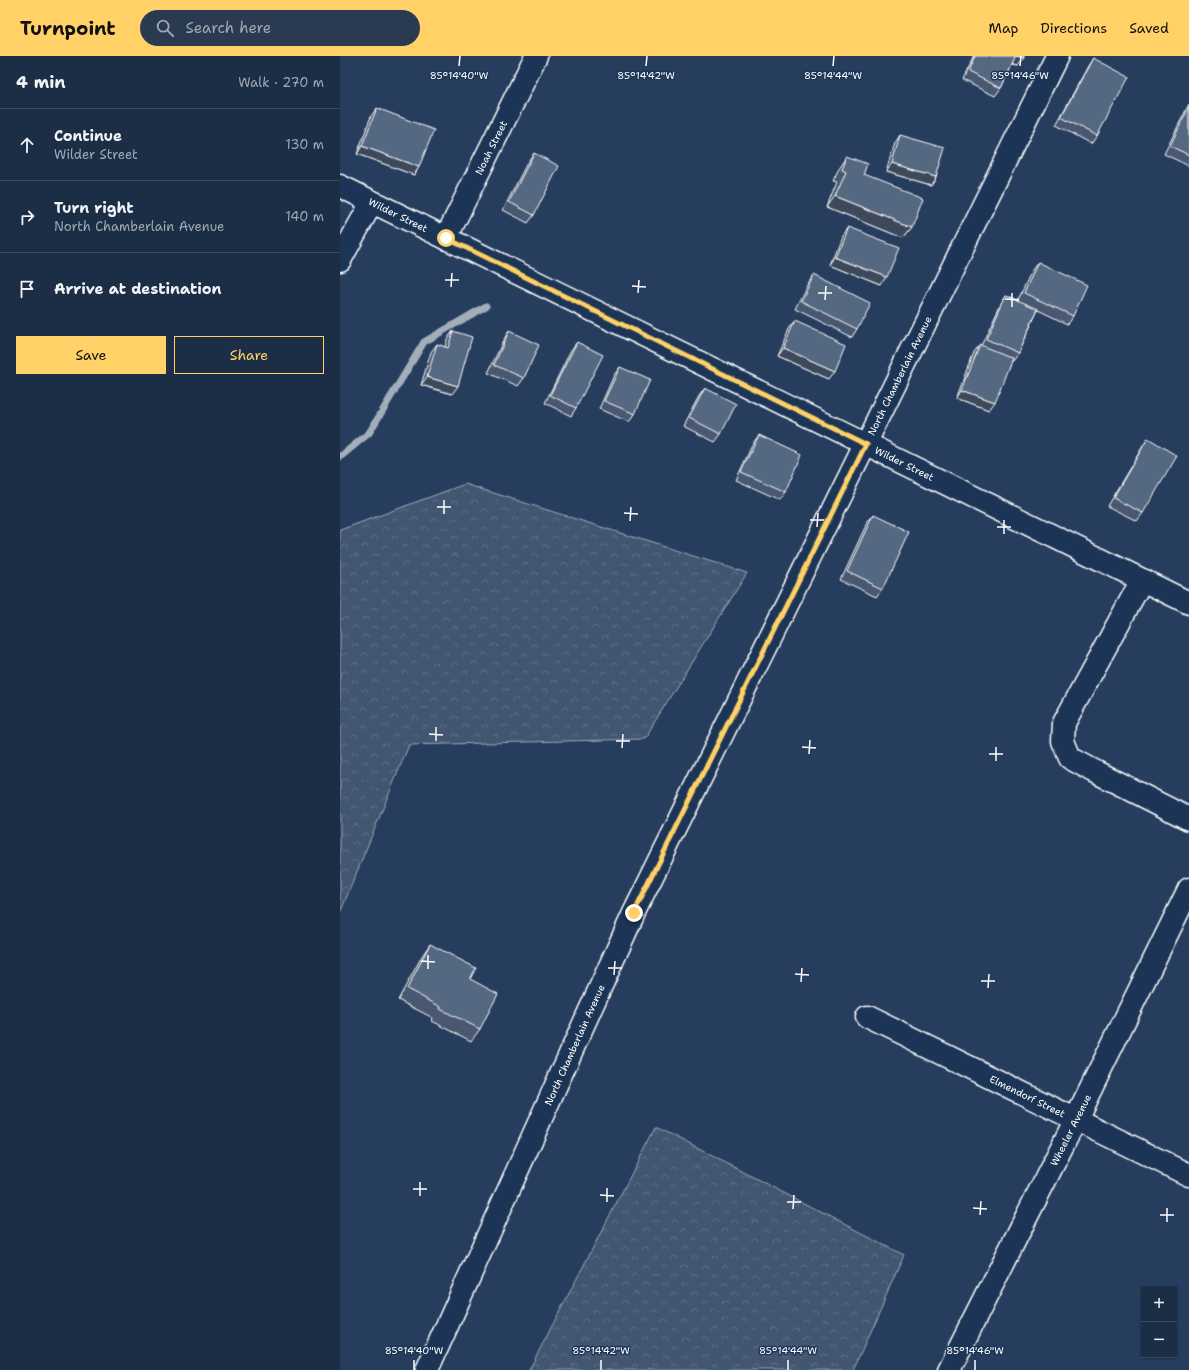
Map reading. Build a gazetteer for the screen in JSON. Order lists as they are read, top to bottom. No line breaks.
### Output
{"streets":{"street":["Noah Street","Wilder Street","North Chamberlain Avenue","Elmendorf Street","Wheeler Avenue"]},"crossings":[["Noah Street","Wilder Street"],["Wilder Street","North Chamberlain Avenue"],["Elmendorf Street","Wheeler Avenue"]],"page":{"header":"Turnpoint","search":"Search here","nav":["Map","Directions","Saved"],"heading":["4 min","Walk · 270 m"],"list":[["Continue","Wilder Street","130 m"],["Turn right","North Chamberlain Avenue","140 m"],"Arrive at destination"],"buttons":["Save","Share"],"map_buttons":["+","−"]},"coordinates":["85°14'40\"W","85°14'42\"W","85°14'44\"W","85°14'46\"W"]}
